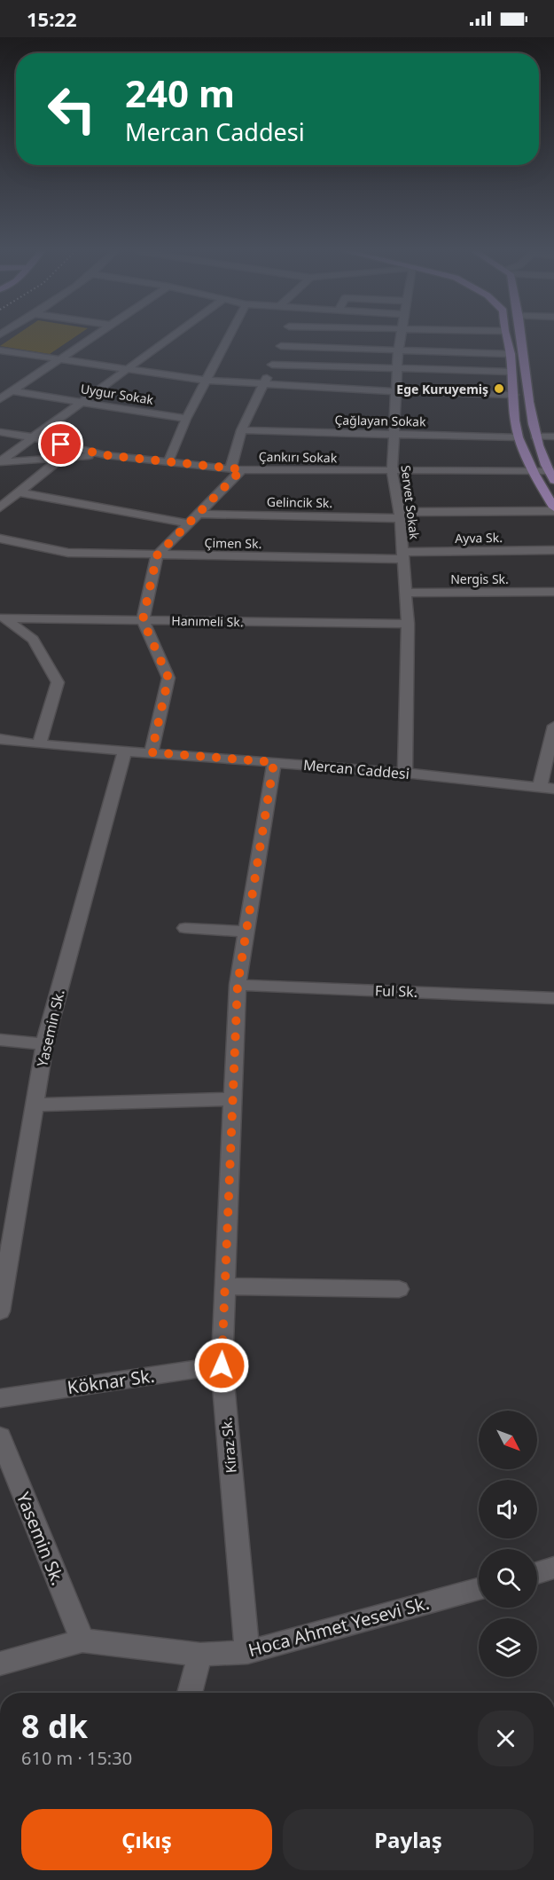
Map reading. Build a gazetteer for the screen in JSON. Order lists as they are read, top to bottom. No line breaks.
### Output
{"streets":{"street":["Uygur Sokak","Çağlayan Sokak","Çankırı Sokak","Gelincik Sk.","Servet Sokak","Ayva Sk.","Çimen Sk.","Nergis Sk.","Hanımeli Sk.","Mercan Caddesi","Ful Sk.","Yasemin Sk.","Köknar Sk.","Kiraz Sk.","Hoca Ahmet Yesevi Sk."]},"crossings":[["Çağlayan Sokak","Servet Sokak"],["Çankırı Sokak","Servet Sokak"],["Gelincik Sk.","Servet Sokak"],["Servet Sokak","Ayva Sk."],["Servet Sokak","Çimen Sk."],["Servet Sokak","Nergis Sk."],["Servet Sokak","Hanımeli Sk."],["Servet Sokak","Mercan Caddesi"],["Ayva Sk.","Çimen Sk."],["Mercan Caddesi","Yasemin Sk."],["Mercan Caddesi","Kiraz Sk."],["Ful Sk.","Kiraz Sk."],["Yasemin Sk.","Hoca Ahmet Yesevi Sk."],["Köknar Sk.","Kiraz Sk."],["Kiraz Sk.","Hoca Ahmet Yesevi Sk."]],"places":["Ege Kuruyemiş"],"north":"bottom right","page":{"status":"15:22","turn":["240 m","Mercan Caddesi"],"heading":["8 dk","610 m · 15:30"],"buttons":["Çıkış","Paylaş"]}}
